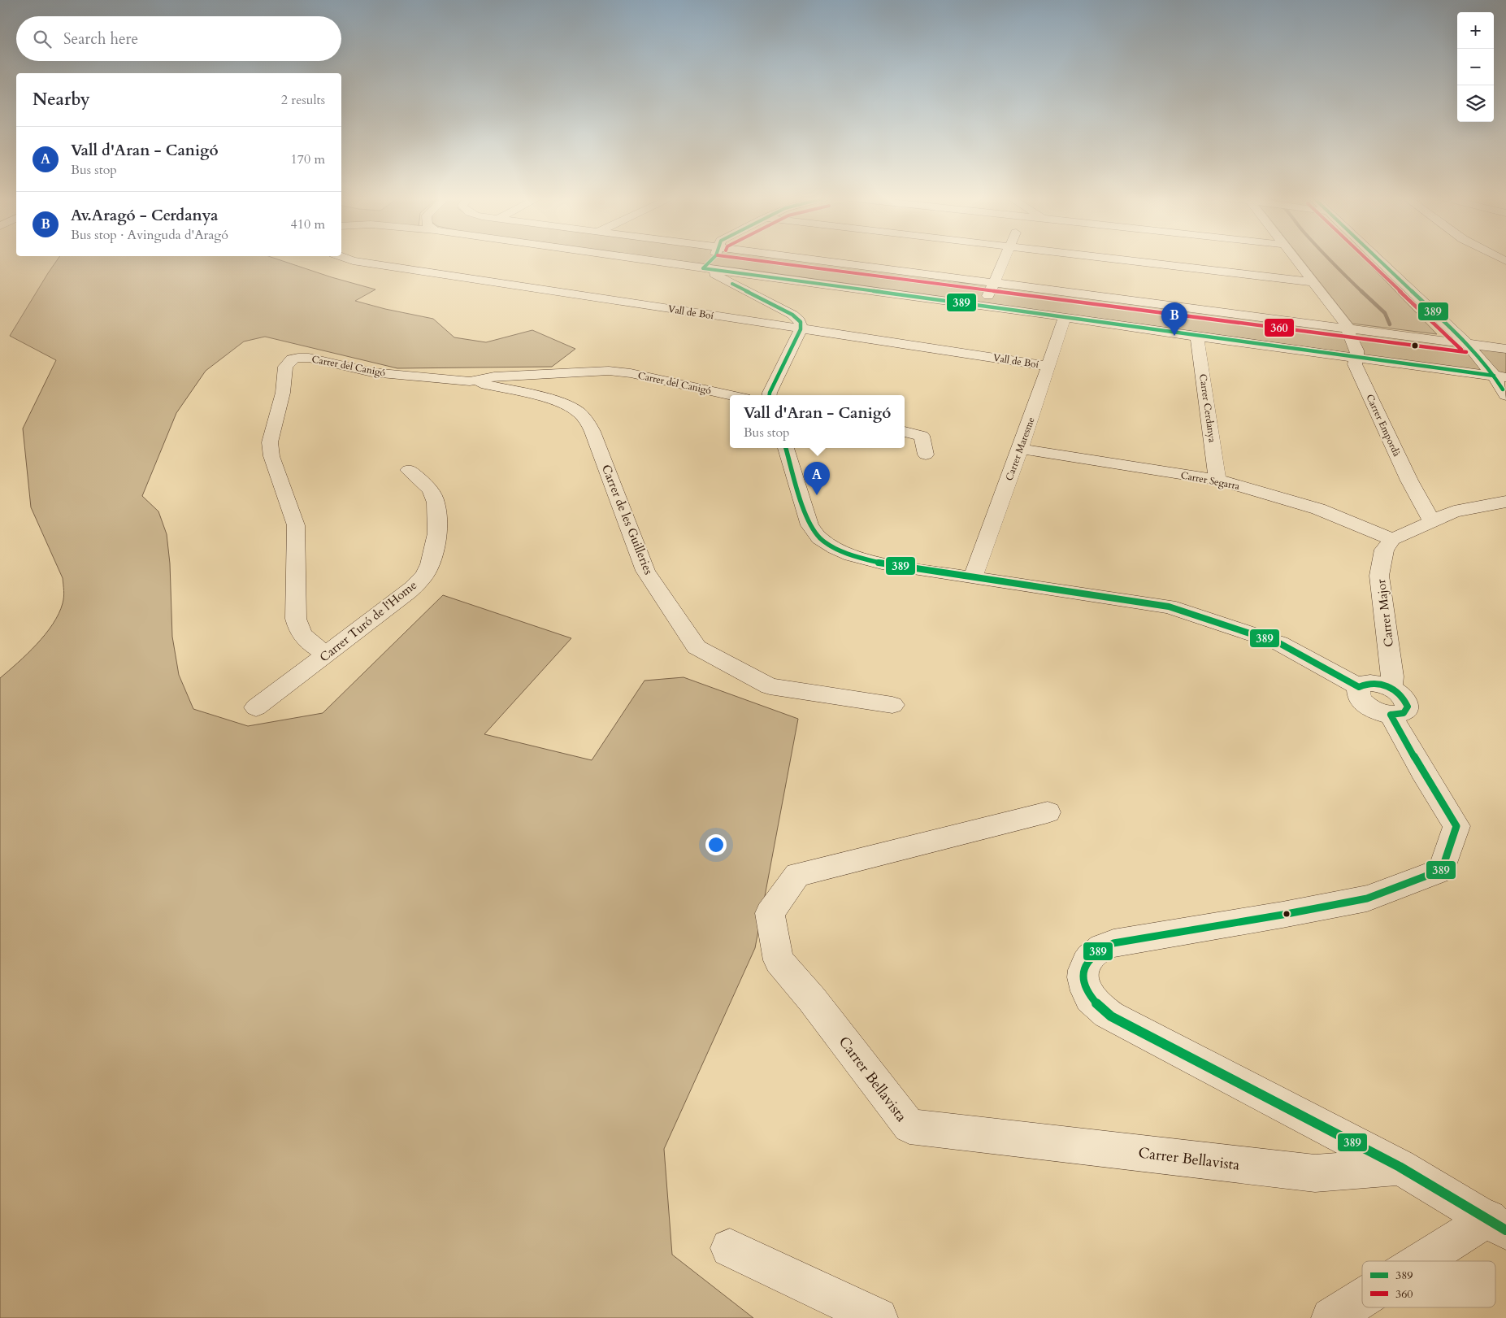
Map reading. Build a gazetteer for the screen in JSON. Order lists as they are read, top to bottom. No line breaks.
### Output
{"streets":{"street":["Vall de Boí","Carrer del Canigó","Carrer Cerdanya","Carrer Empordà","Carrer Maresme","Carrer Segarra","Carrer de les Guilleries","Carrer Major","Carrer Turó de l'Home","Carrer Bellavista"]},"crossings":[["Vall de Boí","Carrer Maresme"],["Carrer del Canigó","Carrer de les Guilleries"],["Carrer del Canigó","Carrer Turó de l'Home"],["Carrer Cerdanya","Carrer Segarra"],["Carrer Maresme","Carrer Segarra"],["Carrer Segarra","Carrer Major"]],"lines":["transit line 389","transit line 360"],"legend":["389","360"],"page":{"map_buttons":["+","−"],"search":"Search here","heading":["Nearby","2 results"],"list":[{"mark":"A","name":"Vall d'Aran - Canigó","note":"Bus stop","value":"170 m"},{"mark":"B","name":"Av.Aragó - Cerdanya","note":"Bus stop · Avinguda d'Aragó","value":"410 m"}],"pins":["B","A"],"popup":["Vall d'Aran - Canigó","Bus stop"]}}
